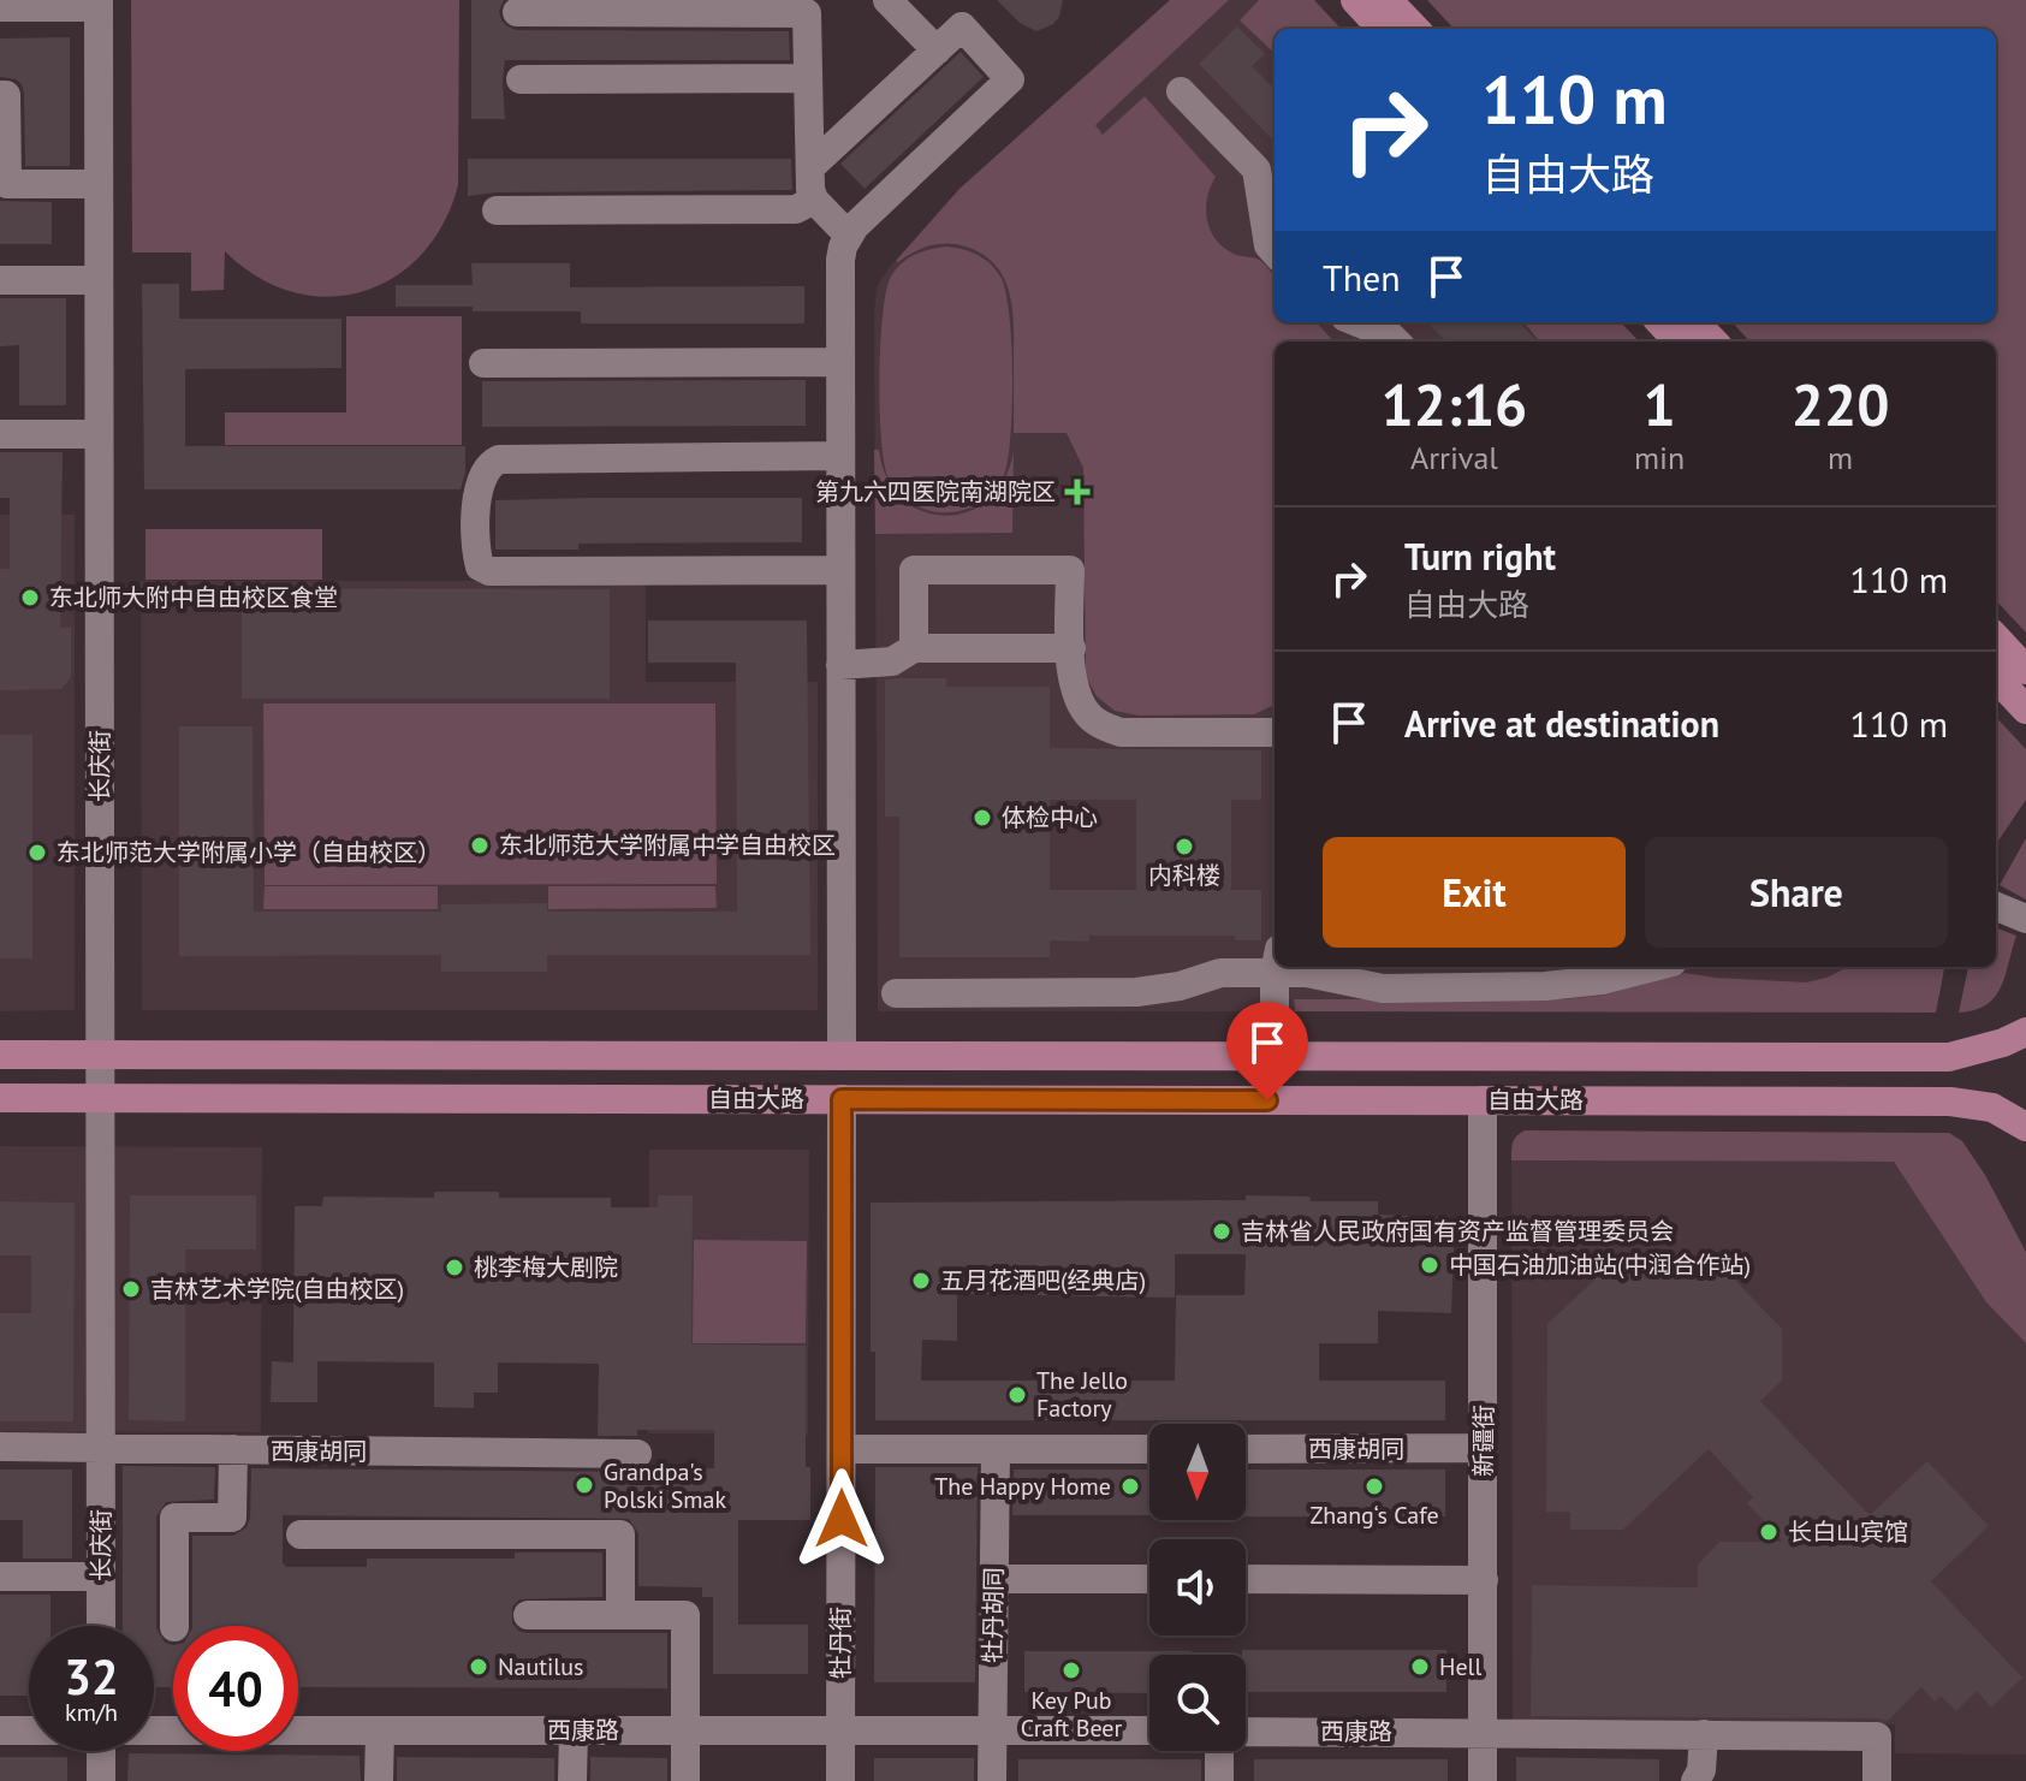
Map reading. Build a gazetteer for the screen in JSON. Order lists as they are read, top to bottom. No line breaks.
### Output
{"streets":{"main road":["自由大路"],"street":["长庆街","新疆街","西康胡同","牡丹胡同","牡丹街","西康路"]},"crossings":[["长庆街","自由大路"],["长庆街","西康胡同"],["自由大路","新疆街"],["自由大路","牡丹街"],["新疆街","西康胡同"],["新疆街","西康路"],["牡丹胡同","西康路"],["牡丹街","西康路"]],"places":{"health":["第九六四医院南湖院区"],"other":["东北师大附中自由校区食堂","体检中心","东北师范大学附属中学自由校区","内科楼","东北师范大学附属小学（自由校区）","吉林省人民政府国有资产监督管理委员会","中国石油加油站(中润合作站)","桃李梅大剧院","五月花酒吧(经典店)","吉林艺术学院(自由校区)","The Jello Factory","Grandpa's Polski Smak","The Happy Home","Zhang‘s Cafe","长白山宾馆","Nautilus","Hell","Key Pub Craft Beer"]},"north":"bottom","page":{"turn":["110 m","自由大路"],"then":"Then","eta":["12:16","Arrival","1","min","220","m"],"list":[{"name":"Turn right","note":"自由大路","value":"110 m"},{"name":"Arrive at destination","value":"110 m"}],"buttons":["Exit","Share"],"speed":"32 km/h","limit":"40"}}
